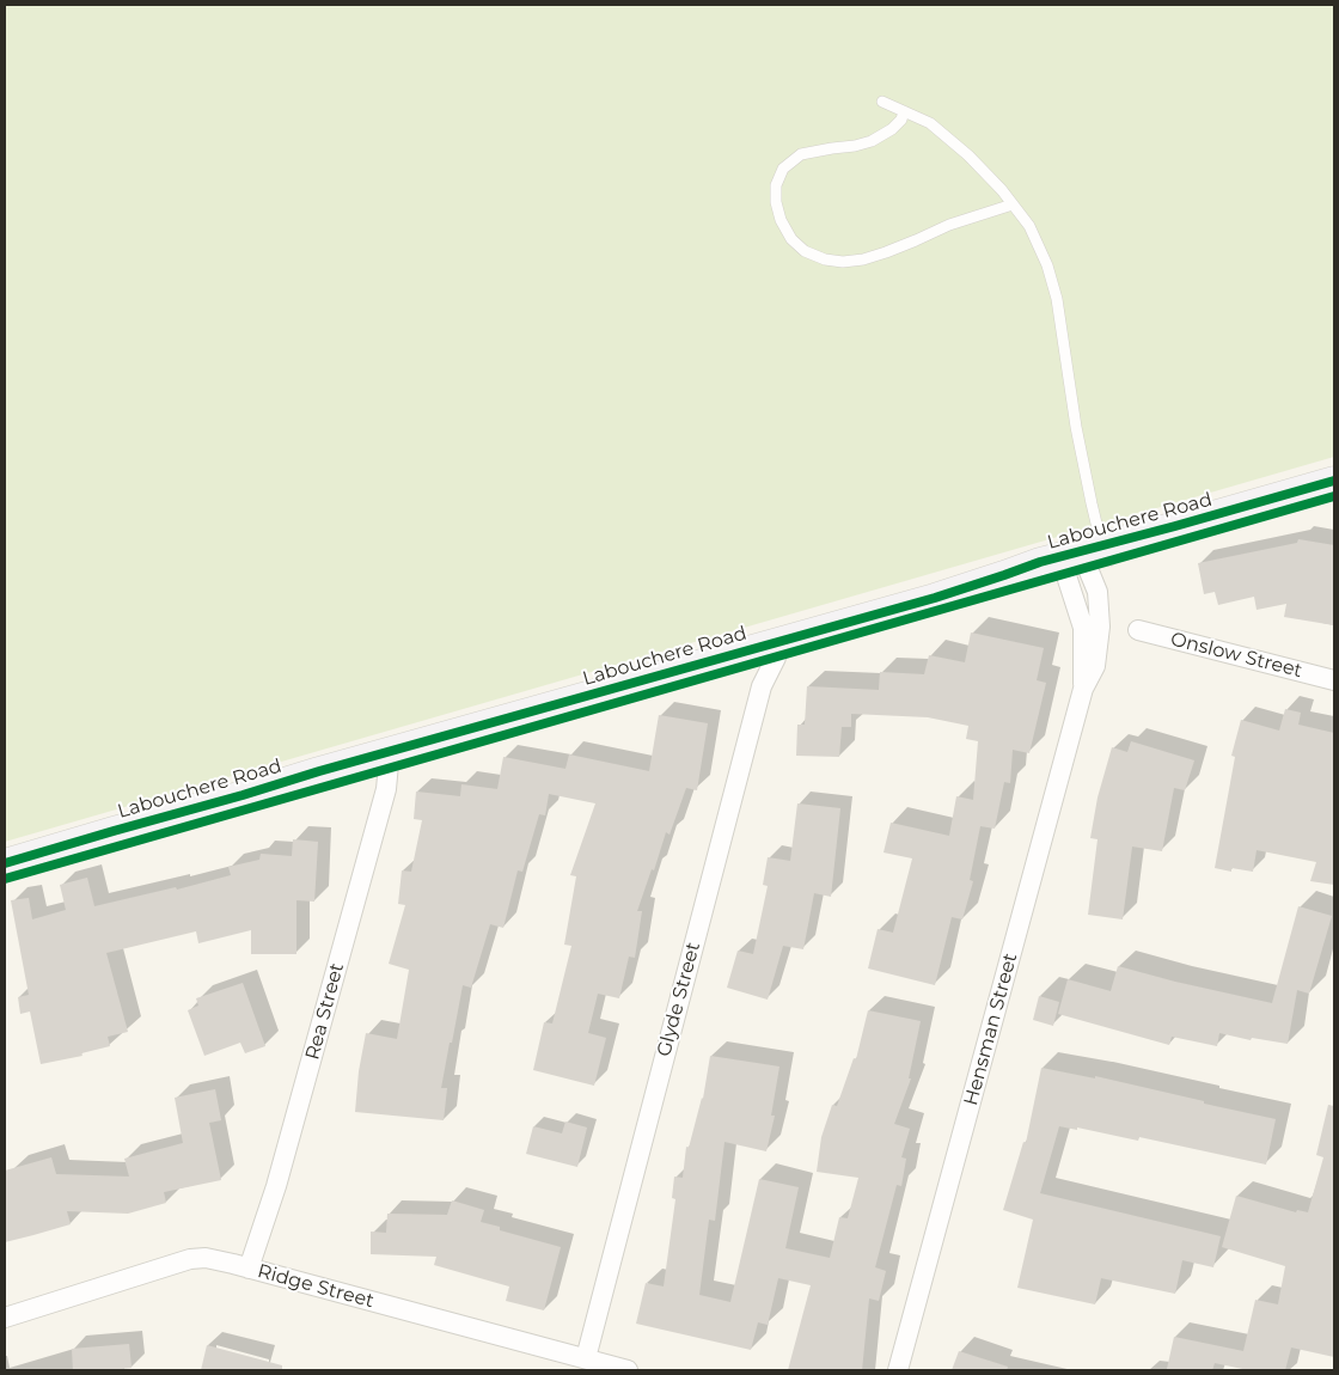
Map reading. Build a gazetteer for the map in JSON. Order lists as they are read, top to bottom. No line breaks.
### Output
{"streets":{"main road":["Labouchere Road"],"street":["Onslow Street","Glyde Street","Rea Street","Hensman Street","Ridge Street"]},"crossings":[["Labouchere Road","Glyde Street"],["Labouchere Road","Rea Street"],["Labouchere Road","Hensman Street"],["Glyde Street","Ridge Street"],["Rea Street","Ridge Street"]]}
